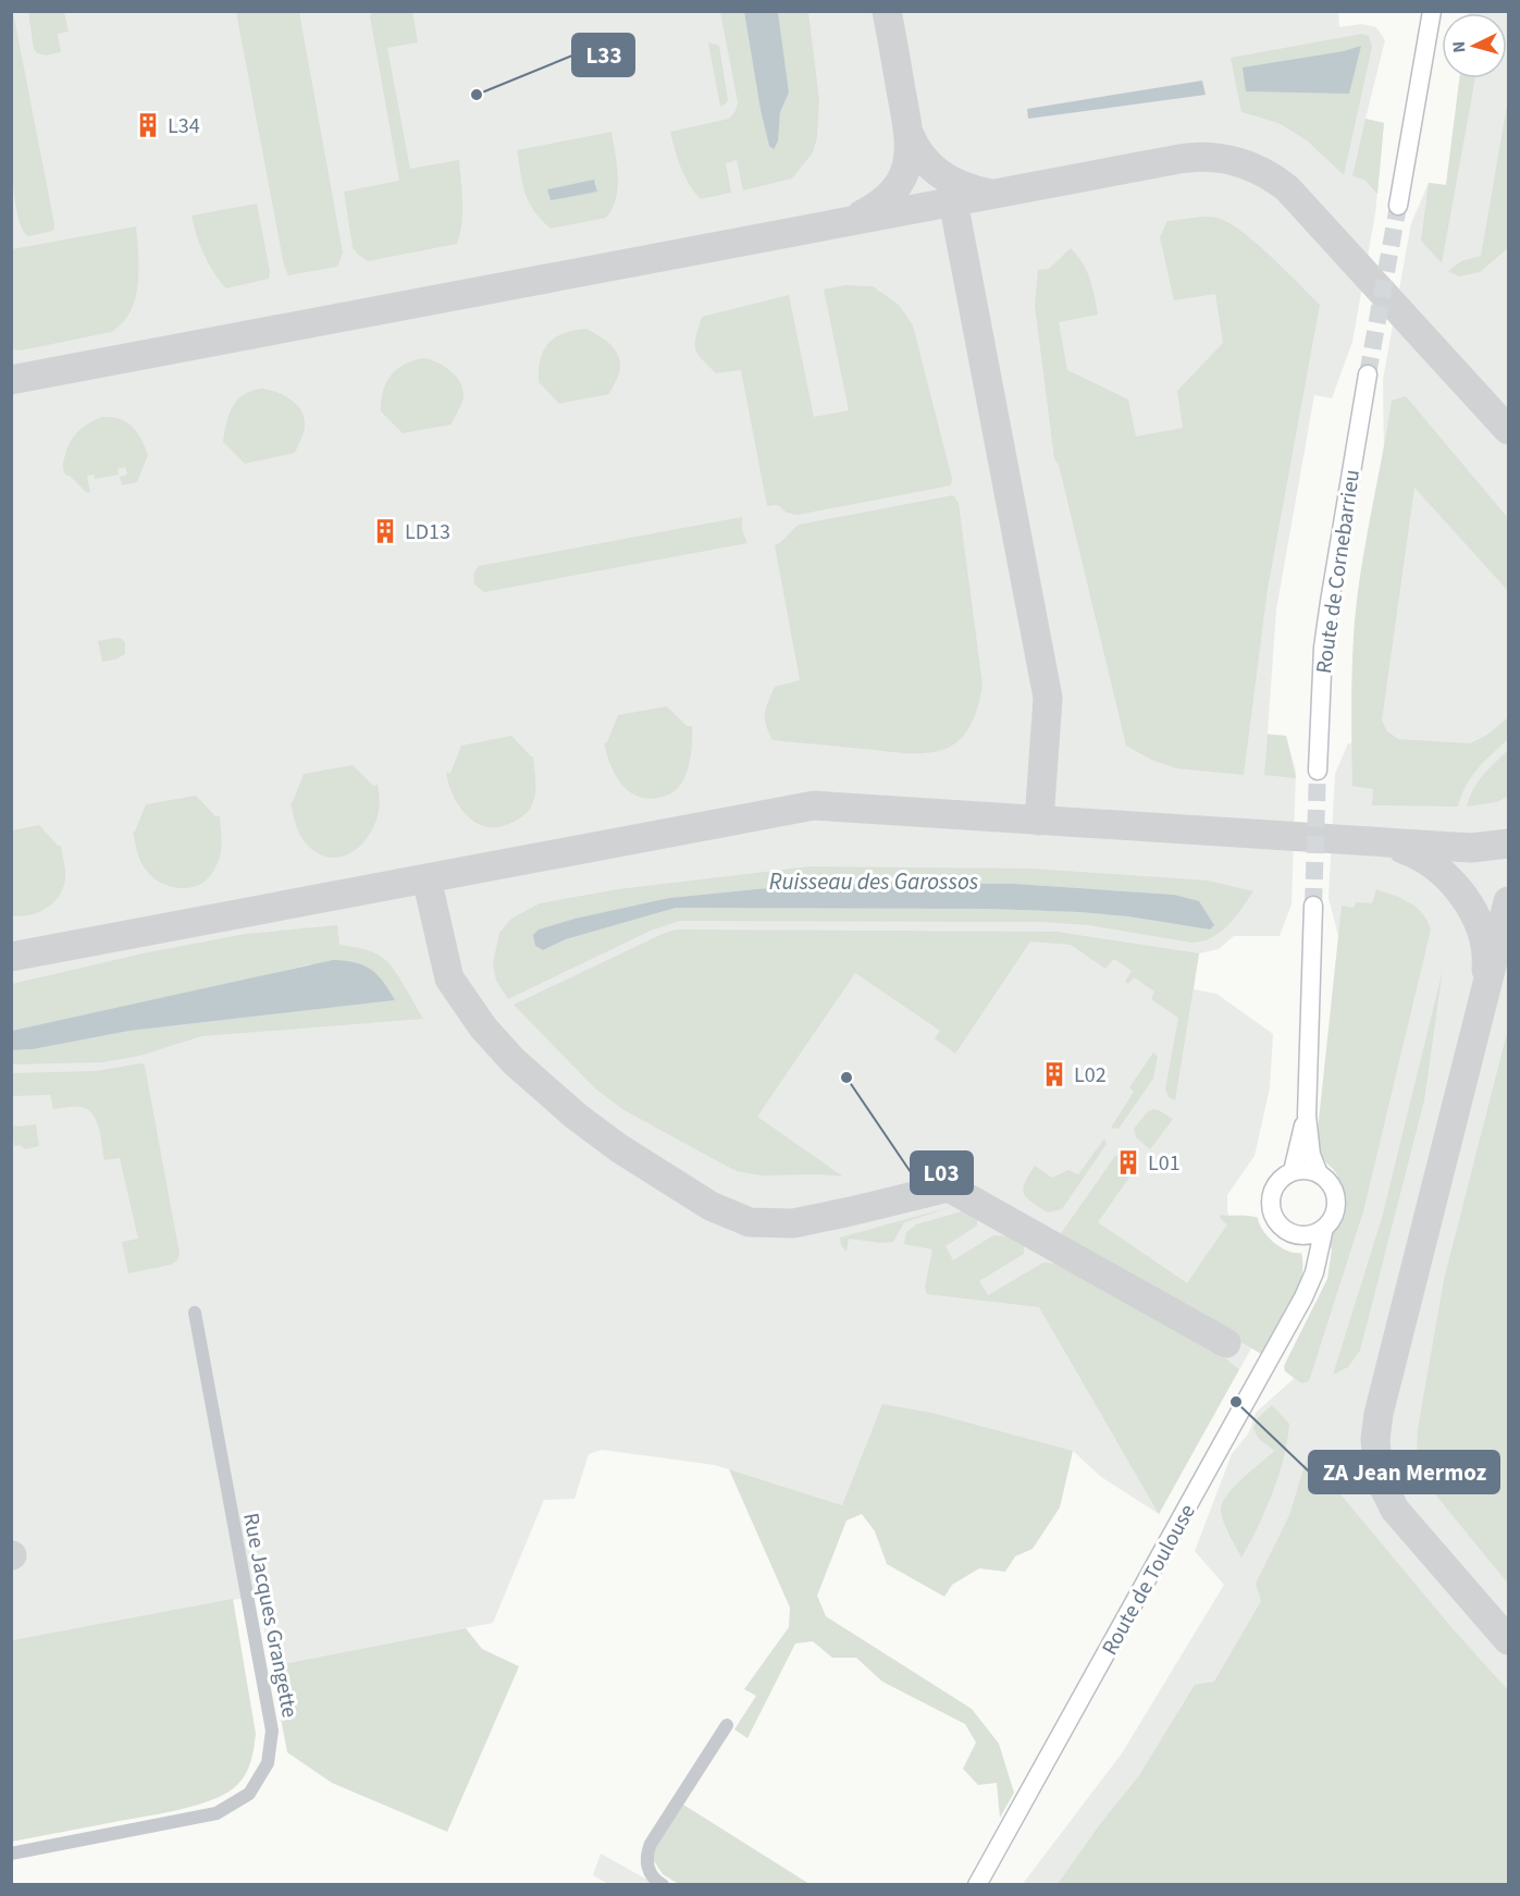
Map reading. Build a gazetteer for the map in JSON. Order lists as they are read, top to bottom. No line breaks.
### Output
{"streets":{"main road":["Route de Cornebarrieu","Route de Toulouse"],"street":["Rue Jacques Grangette"]},"water":["Ruisseau des Garossos"],"places":{"other":["L33","L03","ZA Jean Mermoz"],"building":["L34","LD13","L02","L01"]},"north":"left"}
